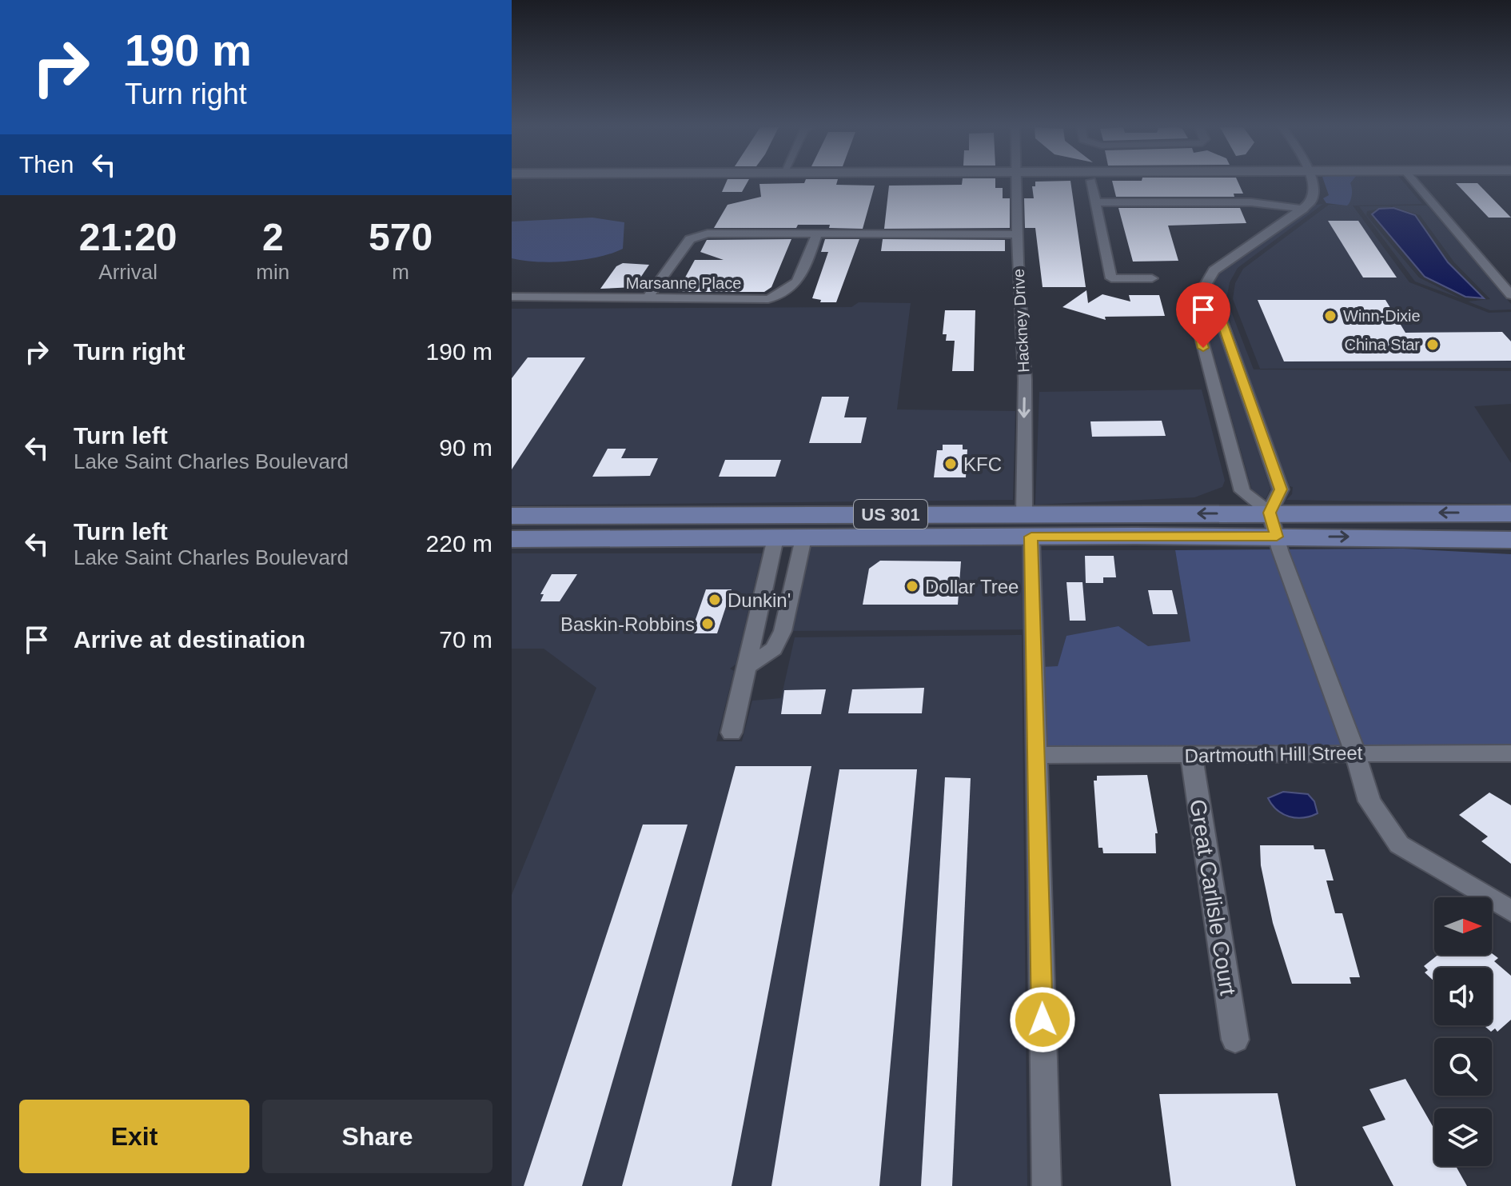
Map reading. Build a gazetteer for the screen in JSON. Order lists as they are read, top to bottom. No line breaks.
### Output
{"streets":{"main road":["US 301"],"street":["Marsanne Place","Hackney Drive","Dartmouth Hill Street","Great Carlisle Court"]},"crossings":[["Hackney Drive","US 301"],["Hackney Drive","Dartmouth Hill Street"],["Dartmouth Hill Street","Great Carlisle Court"]],"places":["Winn-Dixie","China Star","KFC","Dollar Tree","Dunkin'","Baskin-Robbins"],"north":"right","page":{"turn":["190 m","Turn right"],"then":"Then","eta":["21:20","Arrival","2","min","570","m"],"list":[{"name":"Turn right","value":"190 m"},{"name":"Turn left","note":"Lake Saint Charles Boulevard","value":"90 m"},{"name":"Turn left","note":"Lake Saint Charles Boulevard","value":"220 m"},{"name":"Arrive at destination","value":"70 m"}],"buttons":["Exit","Share"]}}
